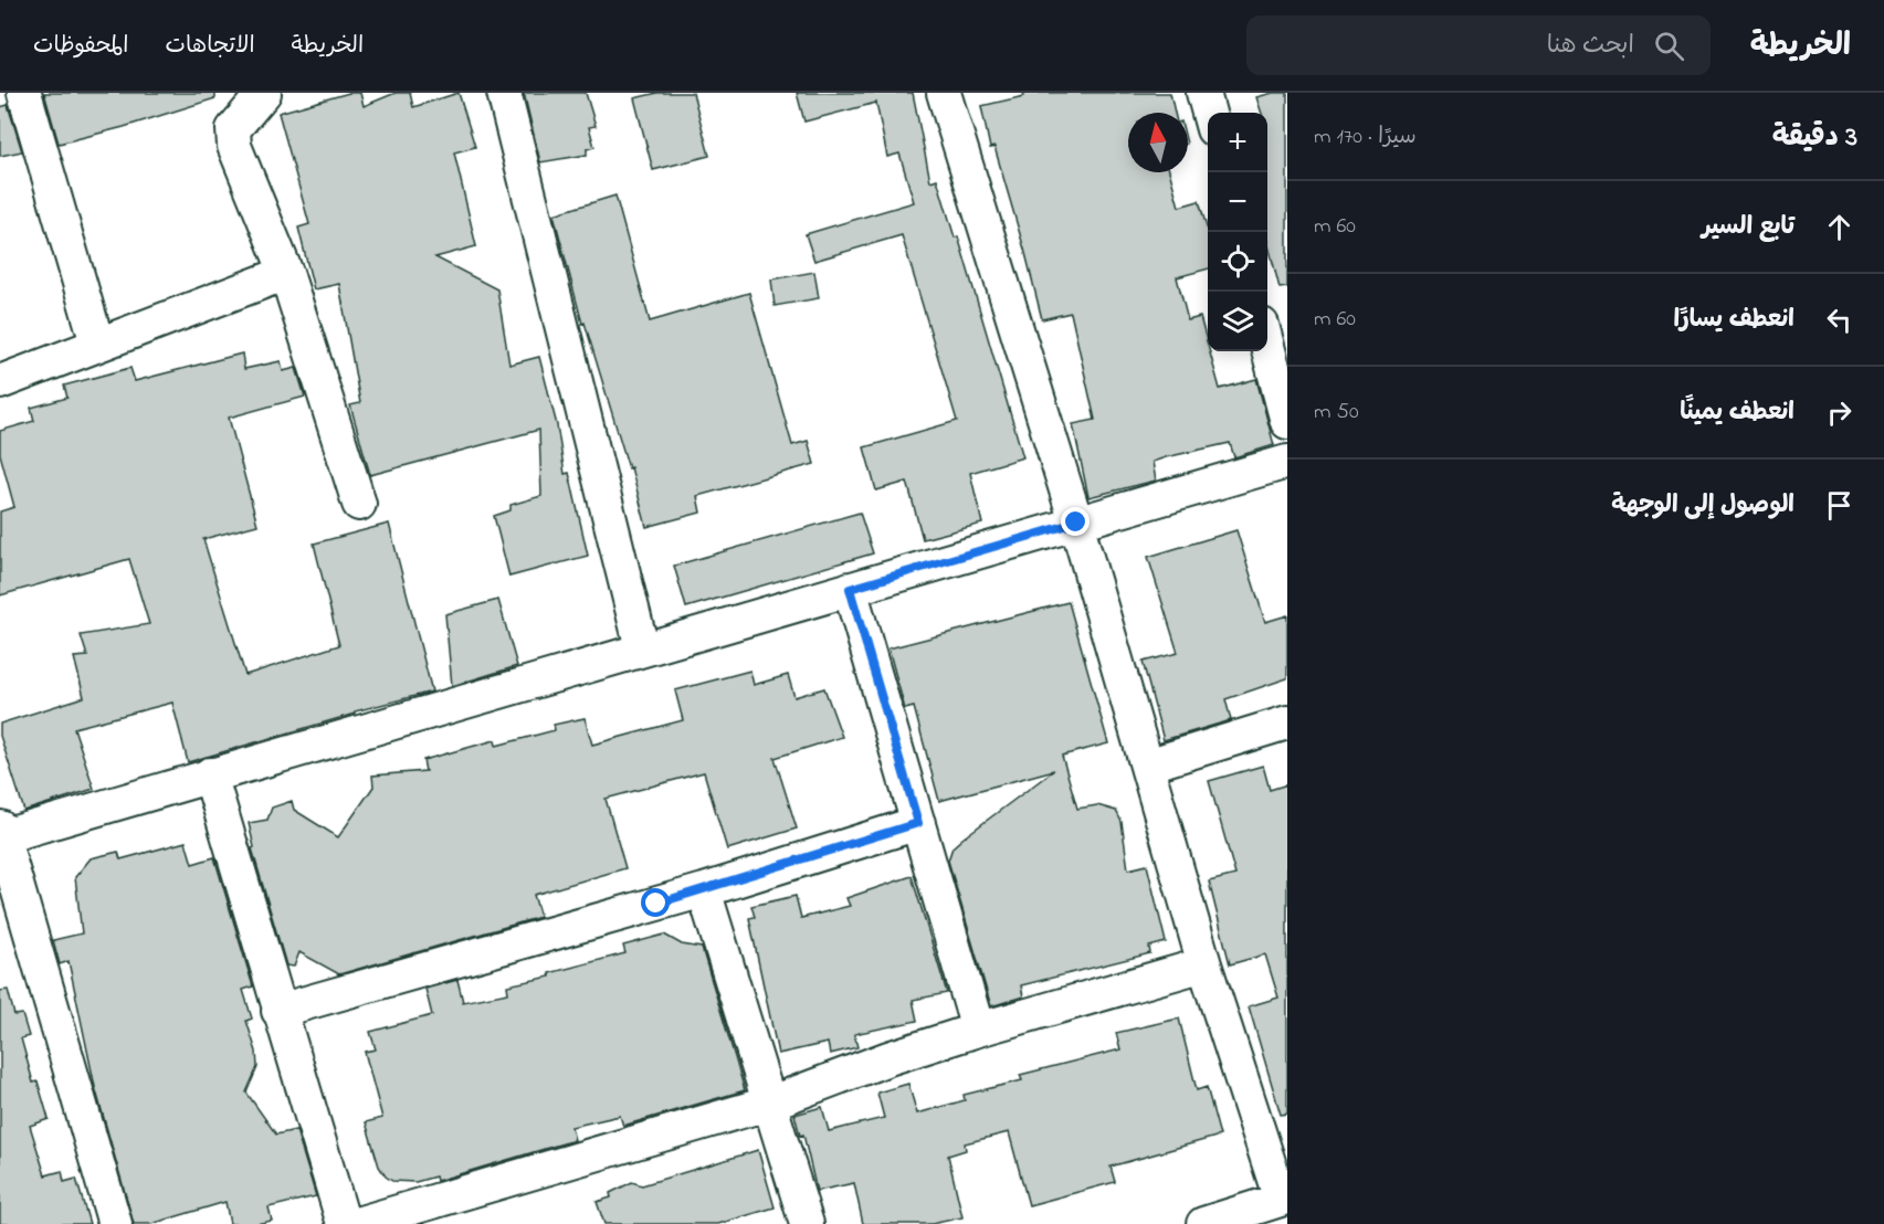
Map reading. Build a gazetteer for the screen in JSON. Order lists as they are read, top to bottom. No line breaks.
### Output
{"north":"top","page":{"header":"الخريطة","search":"ابحث هنا","nav":["الخريطة","الاتجاهات","المحفوظات"],"heading":["3 دقيقة","سيرًا · 170 m"],"map_buttons":["+","−"],"list":[["تابع السير","60 m"],["انعطف يسارًا","60 m"],["انعطف يمينًا","50 m"],"الوصول إلى الوجهة"]}}
